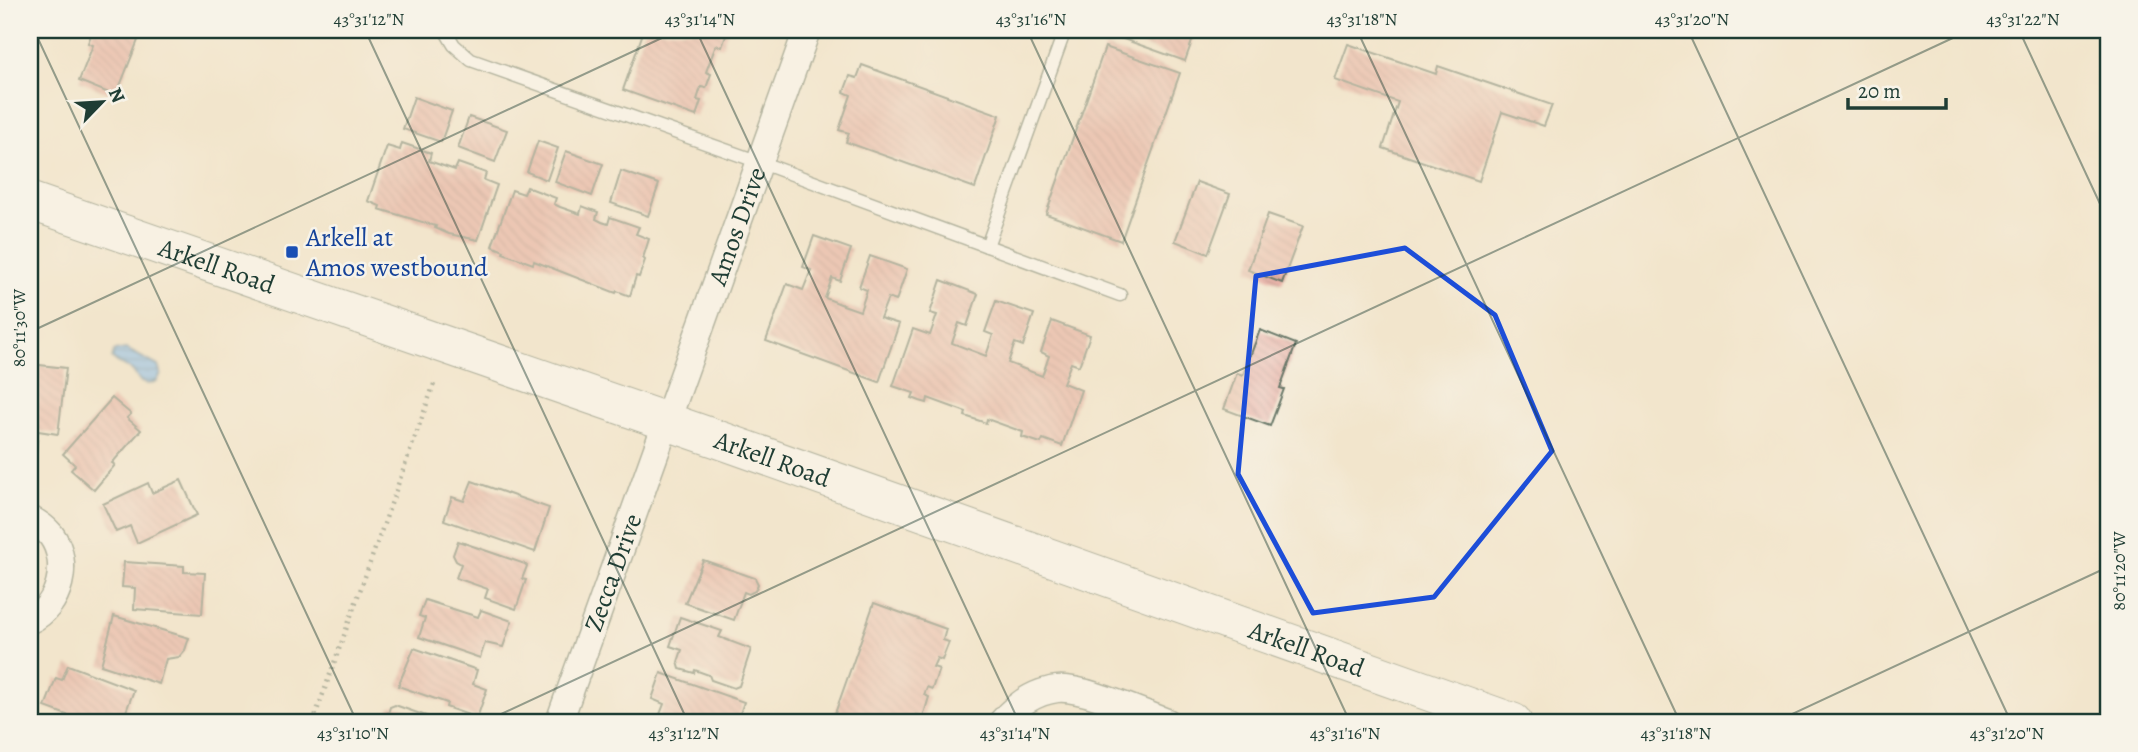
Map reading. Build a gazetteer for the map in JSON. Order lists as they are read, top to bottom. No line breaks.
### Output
{"streets":{"main road":["Arkell Road"],"street":["Amos Drive","Zecca Drive"]},"crossings":[["Amos Drive","Arkell Road"],["Amos Drive","Zecca Drive"],["Arkell Road","Zecca Drive"]],"places":{"transit":["Arkell at Amos westbound"]},"scale_bar":"20 m","north":"top right","coordinates":["43°31'12\"N","43°31'14\"N","43°31'16\"N","43°31'18\"N","43°31'20\"N","43°31'22\"N","80°11'30\"W","80°11'20\"W","43°31'10\"N"]}
